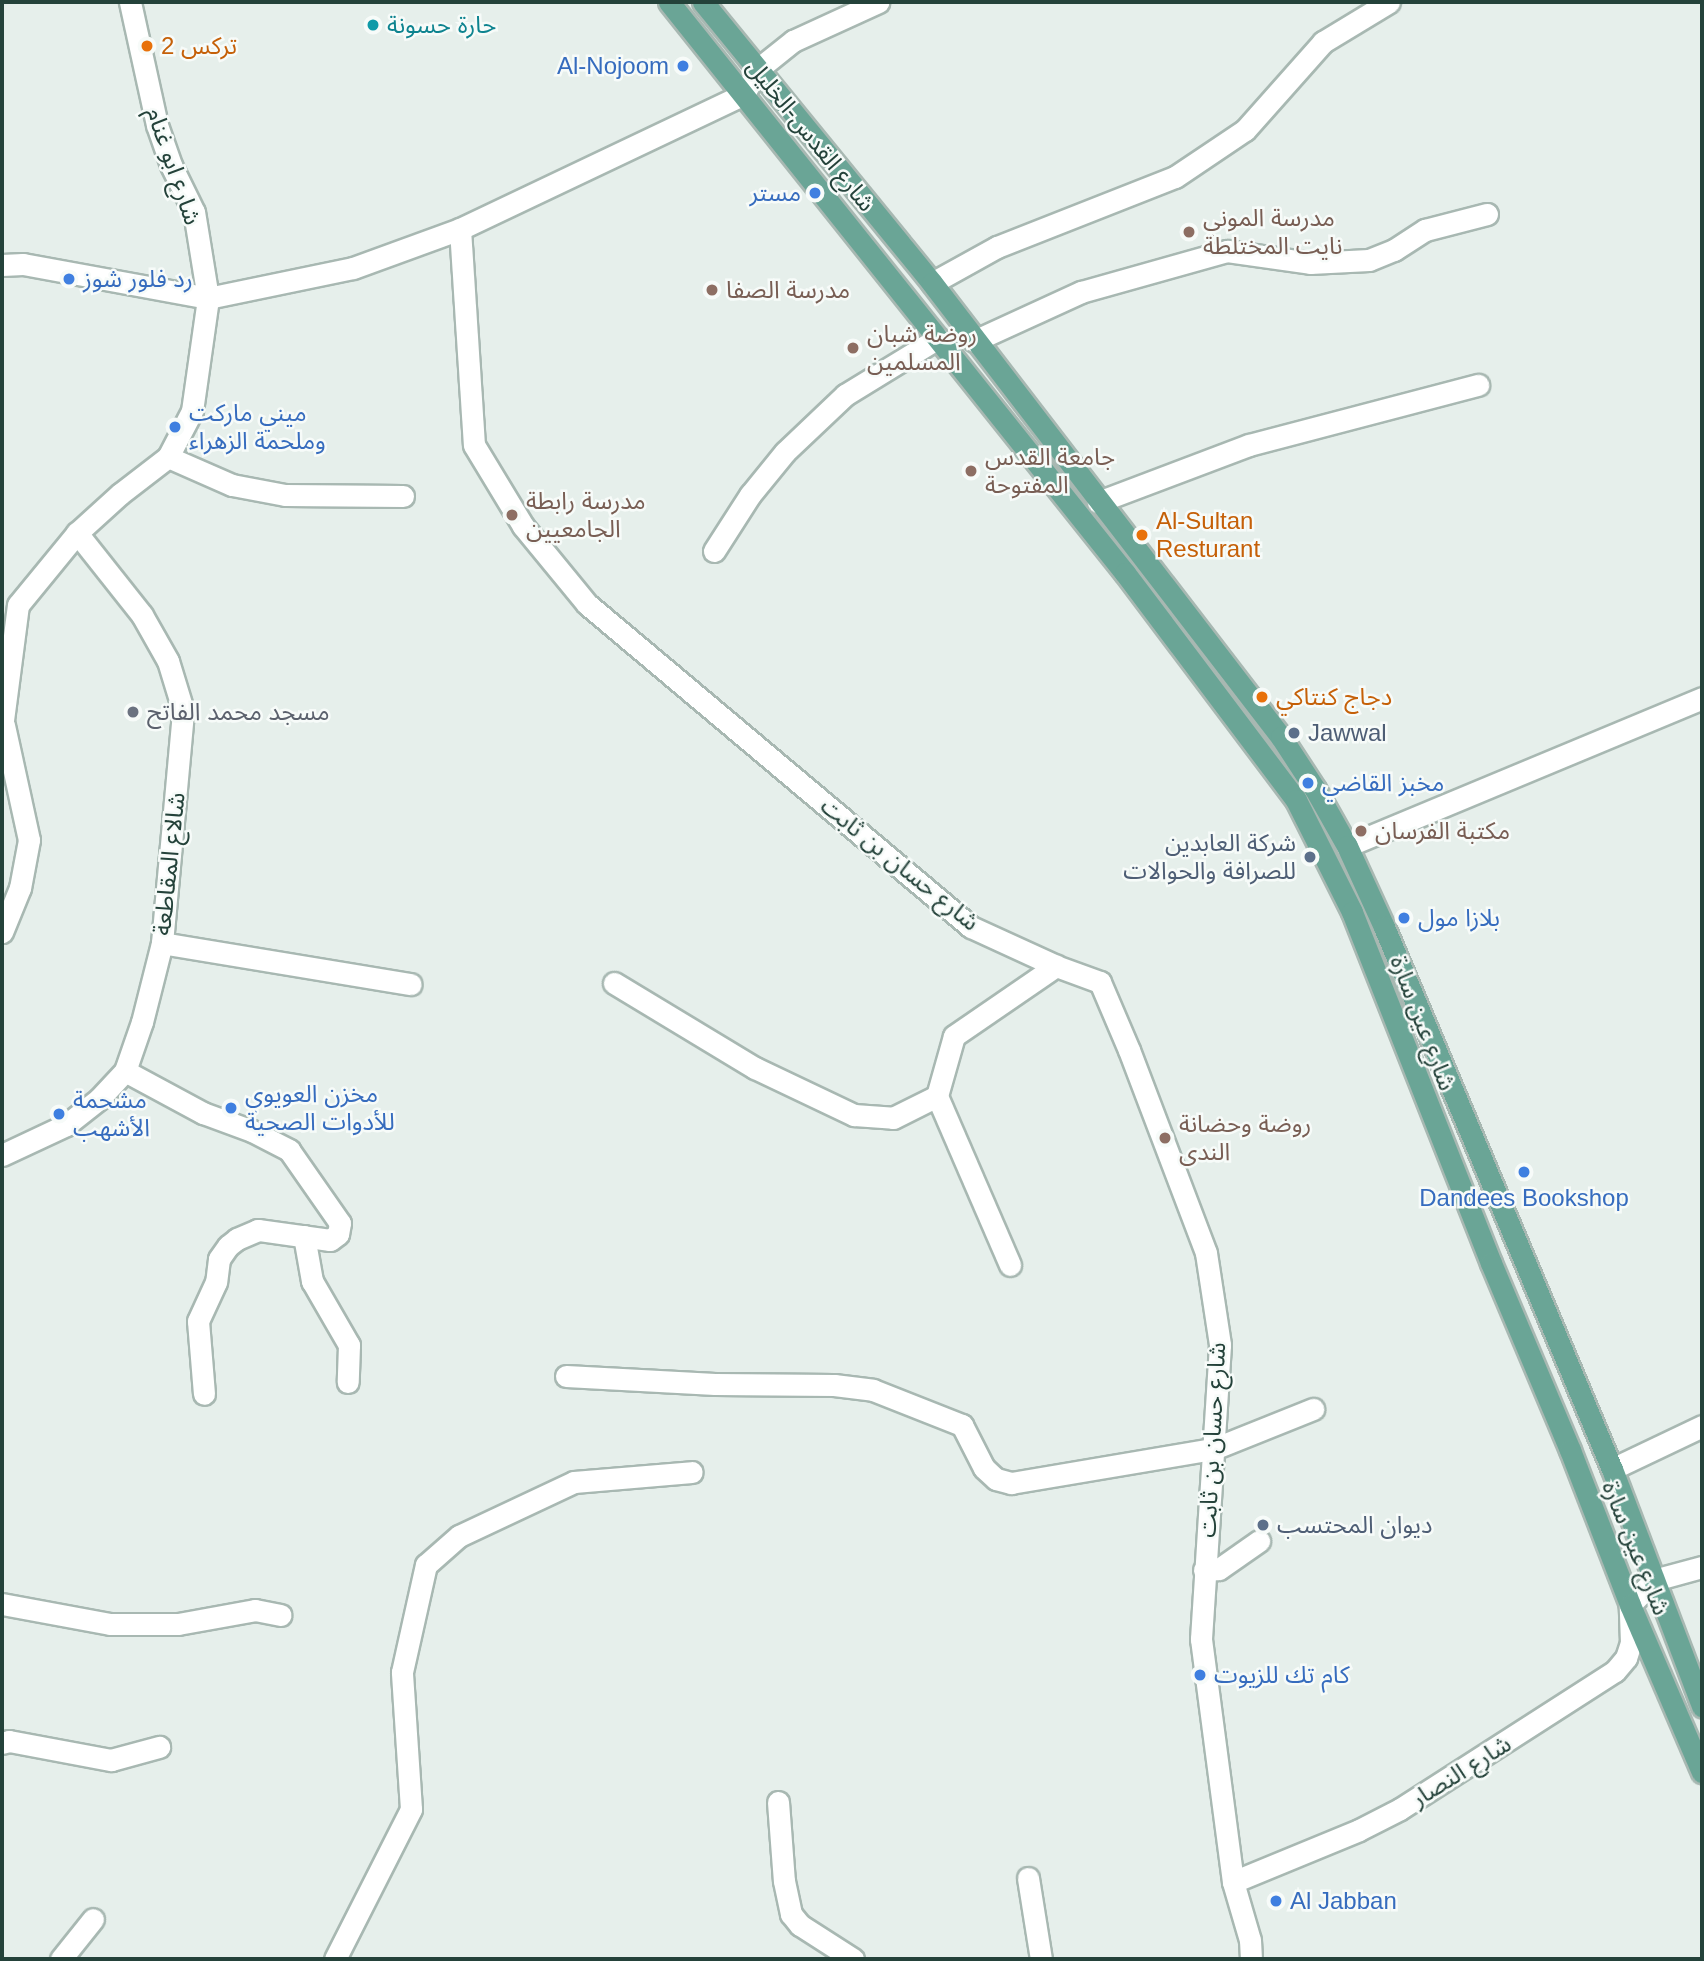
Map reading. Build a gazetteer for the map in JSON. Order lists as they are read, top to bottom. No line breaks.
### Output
{"streets":{"main road":["شارع القدس-الخليل","شارع عين سارة"],"street":["شارع ابو غنام","شالاع المقاطعة","شارع حسان بن ثابت","شارع النصار"]},"crossings":[["شارع القدس-الخليل","شارع عين سارة"],["شارع ابو غنام","شالاع المقاطعة"],["شارع حسان بن ثابت","شارع النصار"],["شارع عين سارة","شارع النصار"]],"places":["حارة حسونة","تركس 2","Al-Nojoom","مستر","مدرسة الموني نايت المختلطة","رد فلور شوز","مدرسة الصفا","روضة شبان المسلمين","ميني ماركت وملحمة الزهراء","جامعة القدس المفتوحة","مدرسة رابطة الجامعيين","Al-Sultan Resturant","دجاج كنتاكي","مسجد محمد الفاتح","Jawwal","مخبز القاضي","مكتبة الفرسان","شركة العابدين للصرافة والحوالات","بلازا مول","مخزن العويوي للأدوات الصحية","مشحمة الأشهب","روضة وحضانة الندى","Dandees Bookshop","ديوان المحتسب","كام تك للزيوت","Al Jabban"]}
